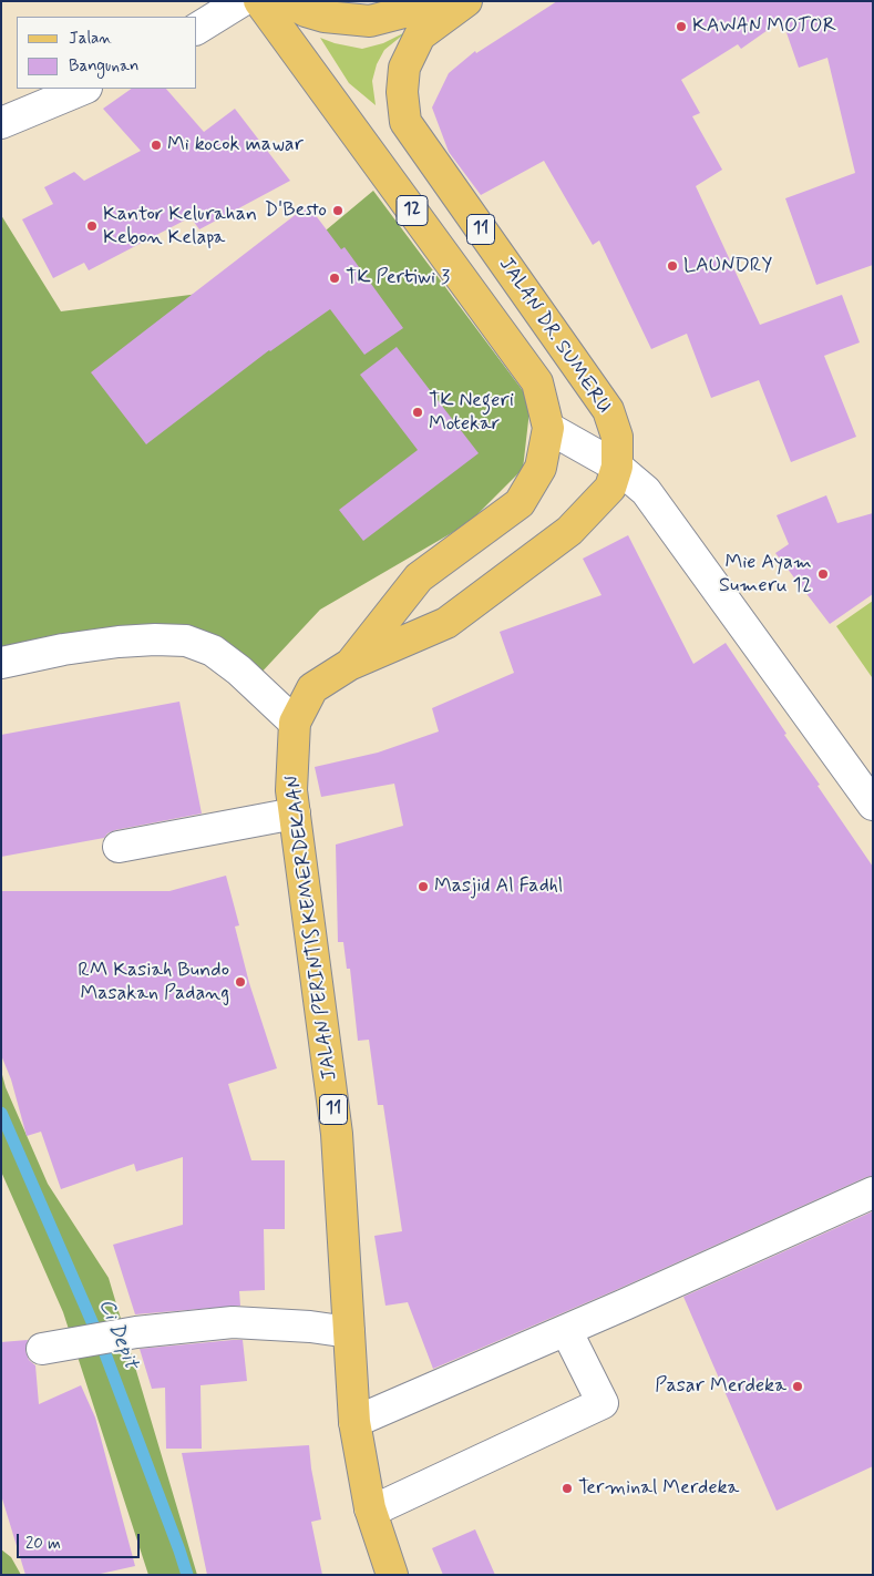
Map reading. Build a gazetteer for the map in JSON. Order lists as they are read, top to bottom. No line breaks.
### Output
{"streets":{"main road":["12","11","JALAN DR. SUMERU","JALAN PERINTIS KEMERDEKAAN"]},"crossings":[["JALAN DR. SUMERU","JALAN PERINTIS KEMERDEKAAN"]],"water":["Ci Depit"],"places":["KAWAN MOTOR","Mi kocok mawar","D'Besto","Kantor Kelurahan Kebon Kelapa","LAUNDRY","TK Pertiwi 3","TK Negeri Motekar","Mie Ayam Sumeru 12","Masjid Al Fadhl","RM Kasiah Bundo Masakan Padang","Pasar Merdeka","Terminal Merdeka"],"legend":["Jalan","Bangunan"],"scale_bar":"20 m"}
